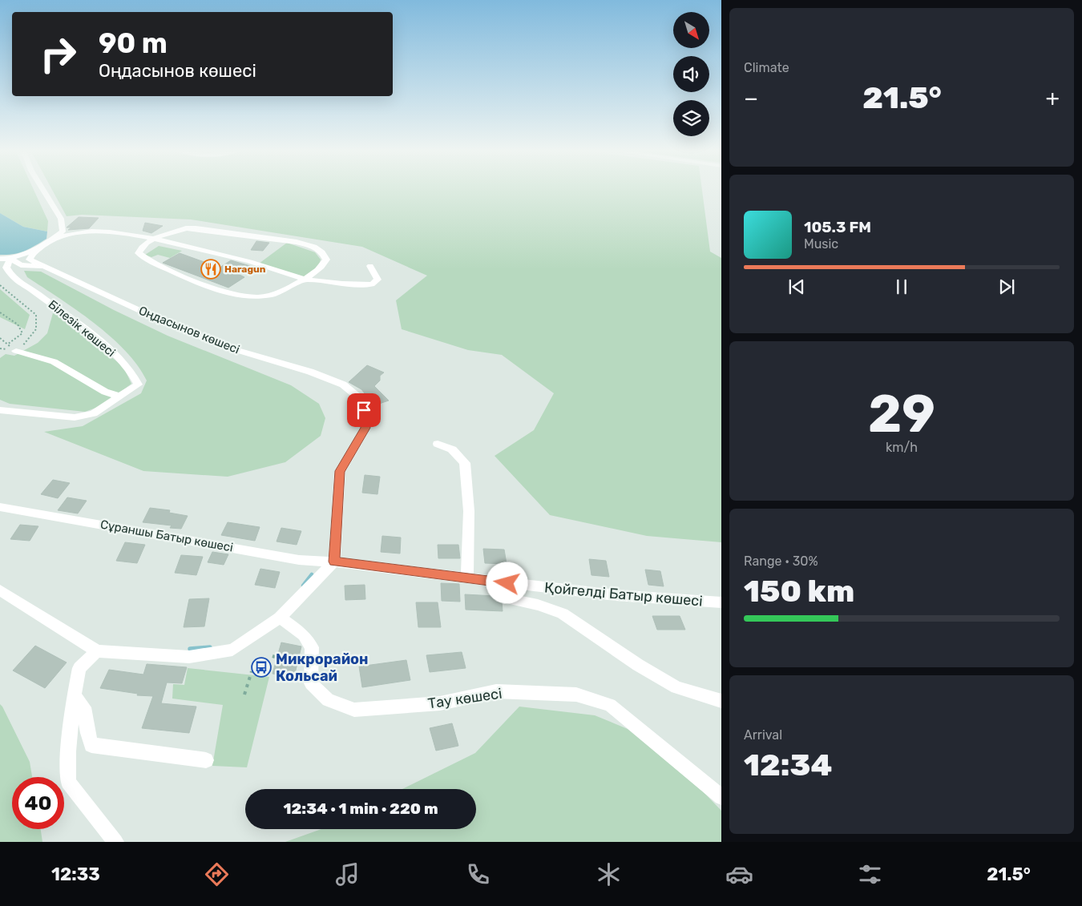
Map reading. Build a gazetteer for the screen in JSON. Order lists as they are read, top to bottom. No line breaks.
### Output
{"streets":{"street":["Білезік көшесі","Оңдасынов көшесі","Сұраншы Батыр көшесі","Қойгелді Батыр көшесі","Тау көшесі"]},"crossings":[["Оңдасынов көшесі","Сұраншы Батыр көшесі"],["Оңдасынов көшесі","Қойгелді Батыр көшесі"],["Сұраншы Батыр көшесі","Қойгелді Батыр көшесі"]],"places":{"restaurant":["Haragun"],"bus stop":["Микрорайон Кольсай"]},"north":"bottom right","page":{"tile":["Climate",["29","km/h"],["Range · 30%","150 km"],["Arrival","12:34"]],"turn":["90 m","Оңдасынов көшесі"],"heat":["−","21.5°","+"],"song":["105.3 FM","Music"],"limit":"40","trip":"12:34 · 1 min · 220 m","tabs":["12:33","21.5°"]}}
